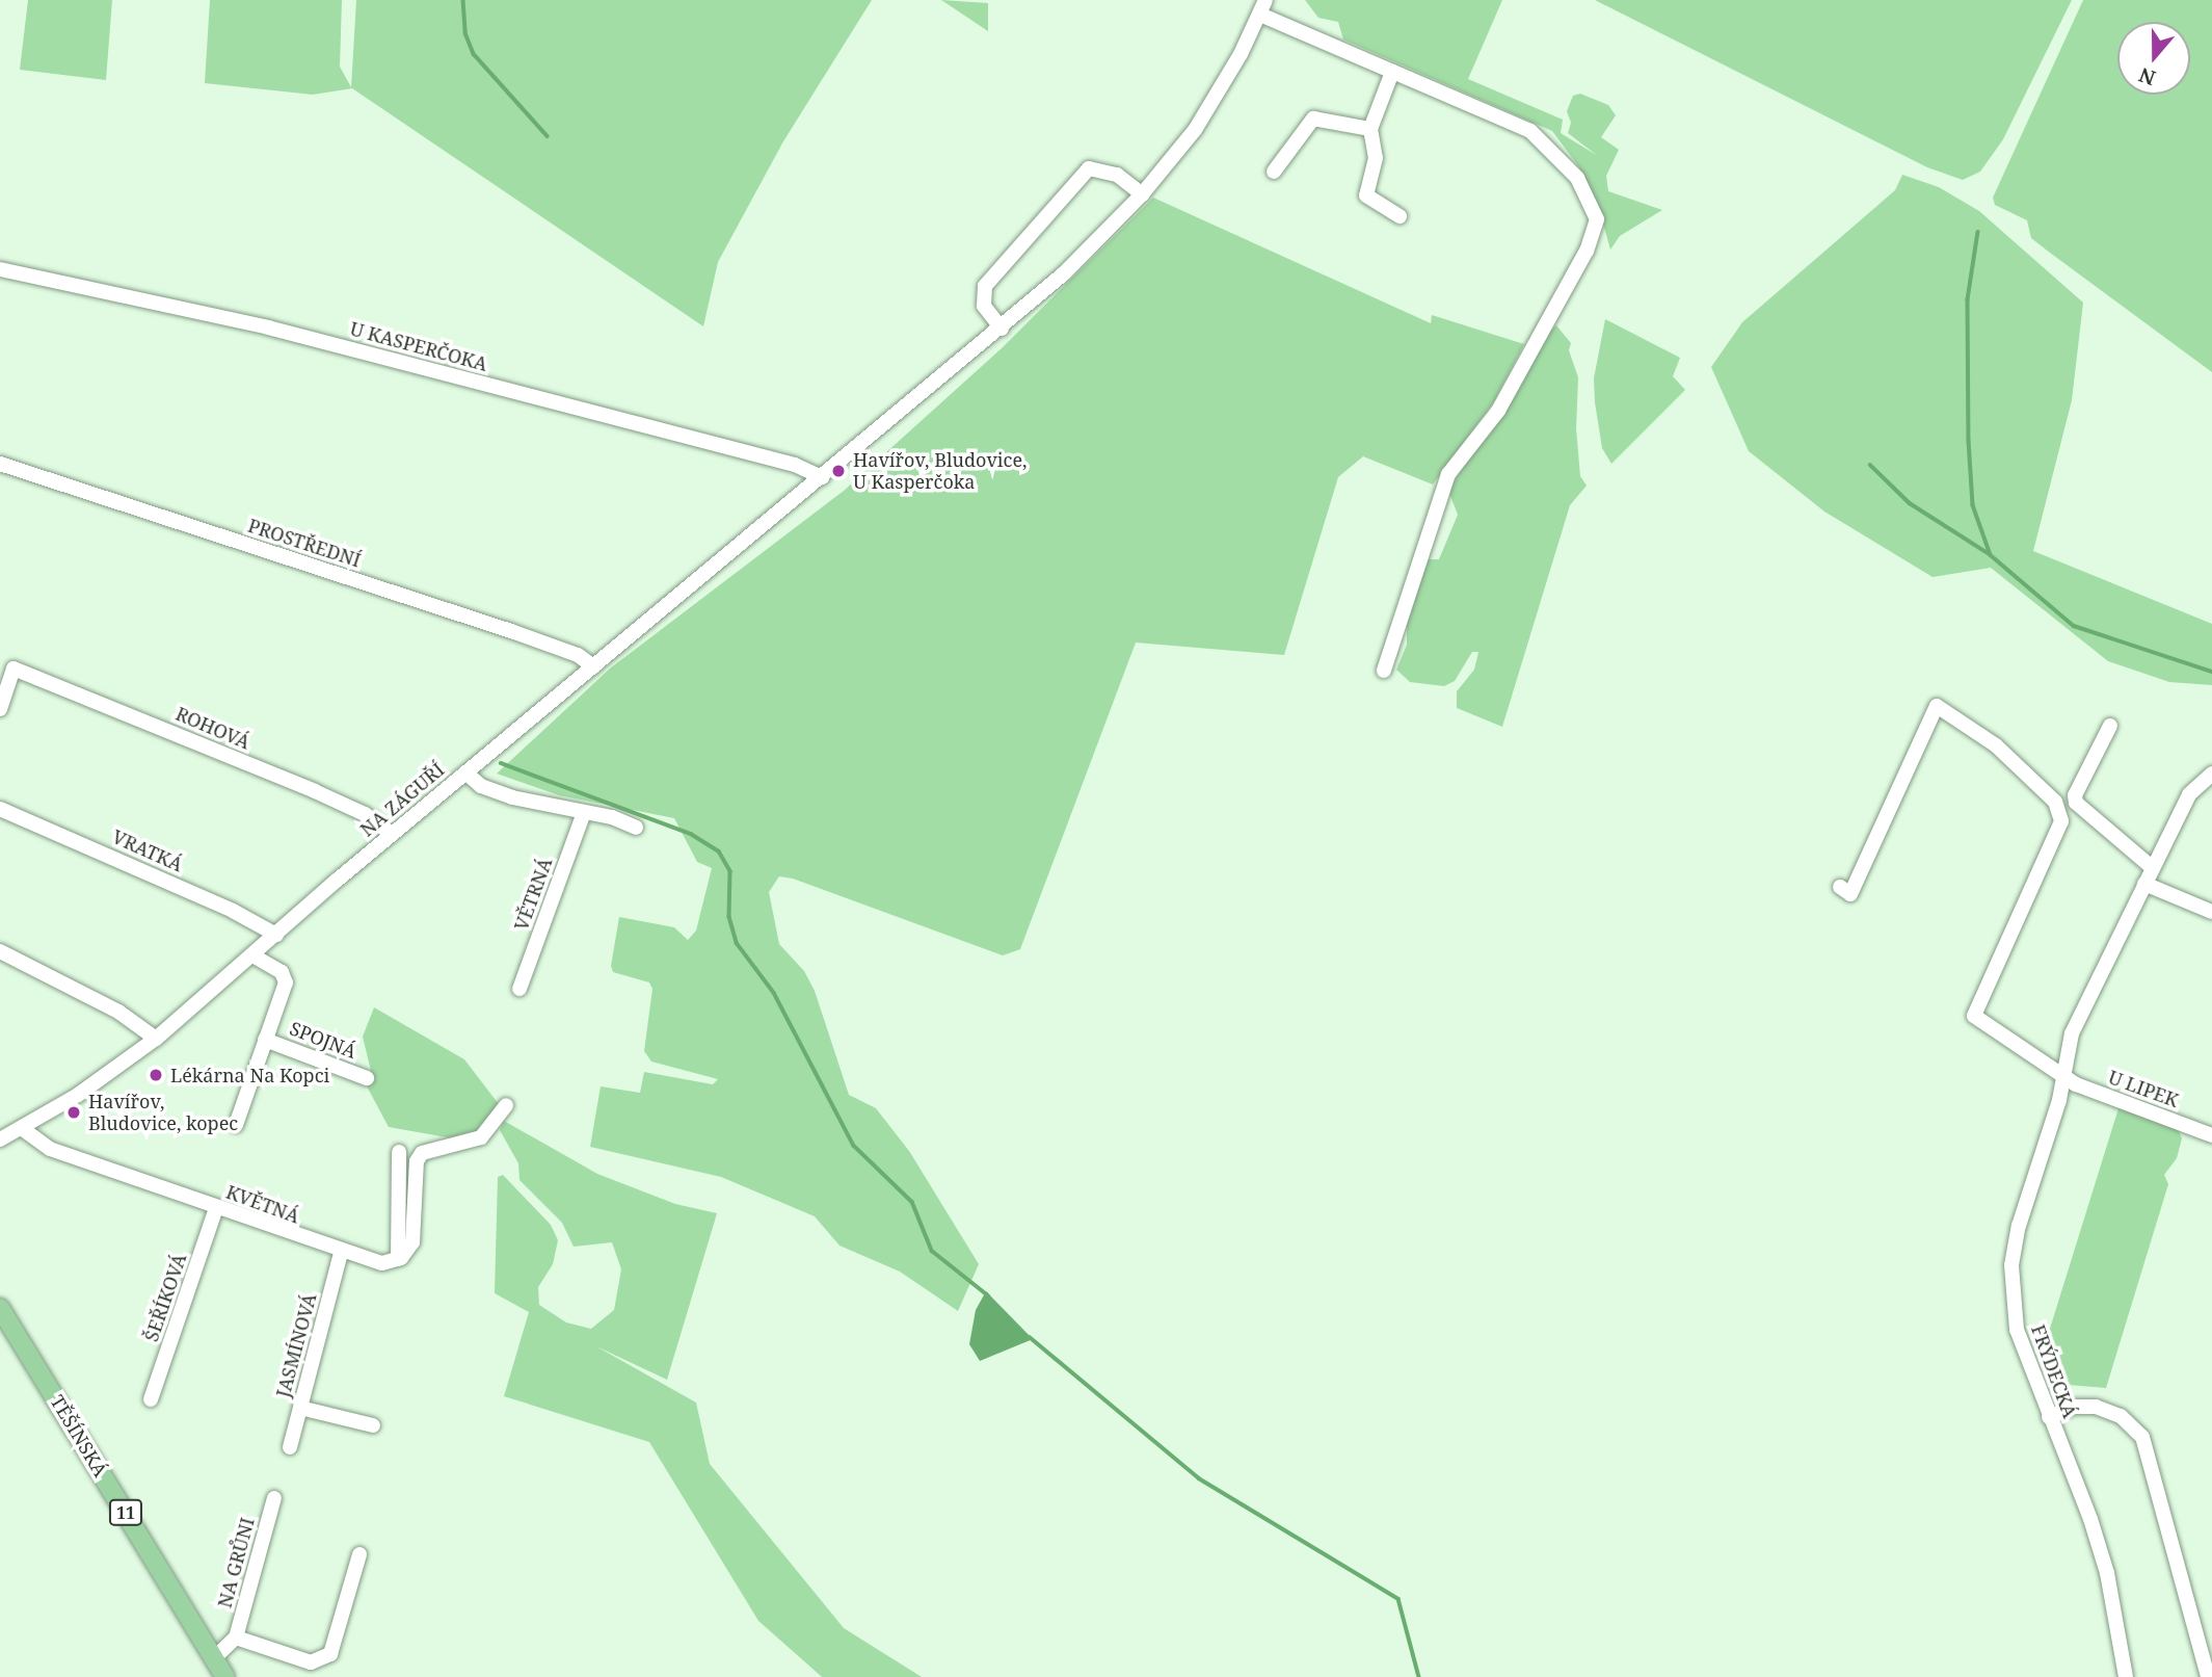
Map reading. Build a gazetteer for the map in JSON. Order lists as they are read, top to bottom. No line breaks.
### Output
{"streets":{"main road":["TĚŠÍNSKÁ","11"],"street":["U KASPERČOKA","PROSTŘEDNÍ","ROHOVÁ","NA ZÁGUŘÍ","VRATKÁ","VĚTRNÁ","SPOJNÁ","U LIPEK","KVĚTNÁ","ŠEŘÍKOVÁ","JASMÍNOVÁ","FRÝDECKÁ","NA GRŮNI"]},"crossings":[["U KASPERČOKA","NA ZÁGUŘÍ"],["PROSTŘEDNÍ","NA ZÁGUŘÍ"],["ROHOVÁ","NA ZÁGUŘÍ"],["NA ZÁGUŘÍ","VRATKÁ"],["NA ZÁGUŘÍ","SPOJNÁ"],["NA ZÁGUŘÍ","KVĚTNÁ"],["U LIPEK","FRÝDECKÁ"],["KVĚTNÁ","ŠEŘÍKOVÁ"],["KVĚTNÁ","JASMÍNOVÁ"],["TĚŠÍNSKÁ","NA GRŮNI"]],"places":["Havířov, Bludovice, U Kasperčoka","Lékárna Na Kopci","Havířov, Bludovice, kopec"],"north":"bottom"}
